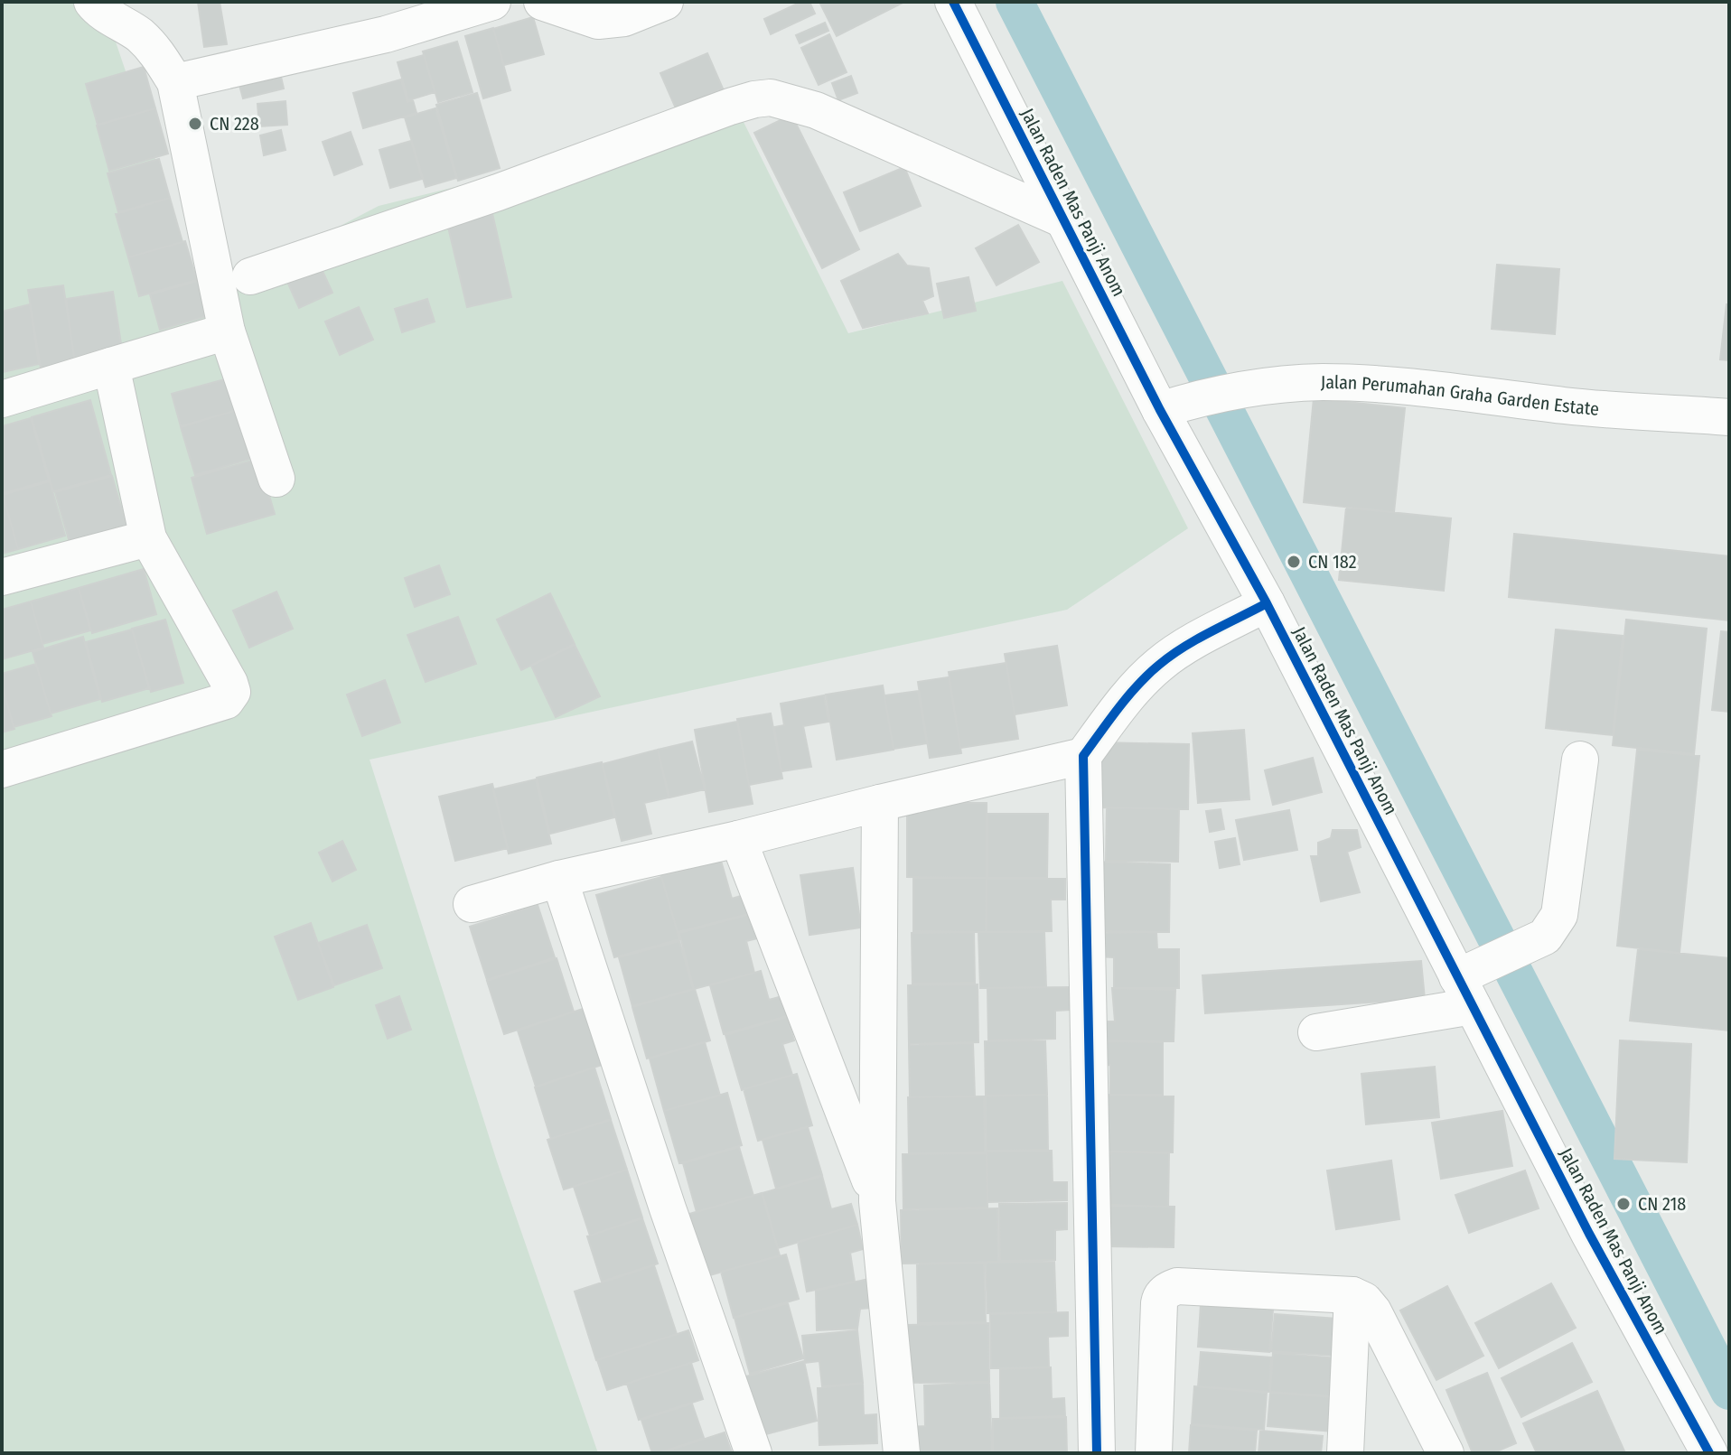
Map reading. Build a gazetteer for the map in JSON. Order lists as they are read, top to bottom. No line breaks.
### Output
{"streets":{"street":["Jalan Raden Mas Panji Anom","Jalan Perumahan Graha Garden Estate"]},"crossings":[["Jalan Raden Mas Panji Anom","Jalan Perumahan Graha Garden Estate"]],"places":["CN 228","CN 182","CN 218"]}
